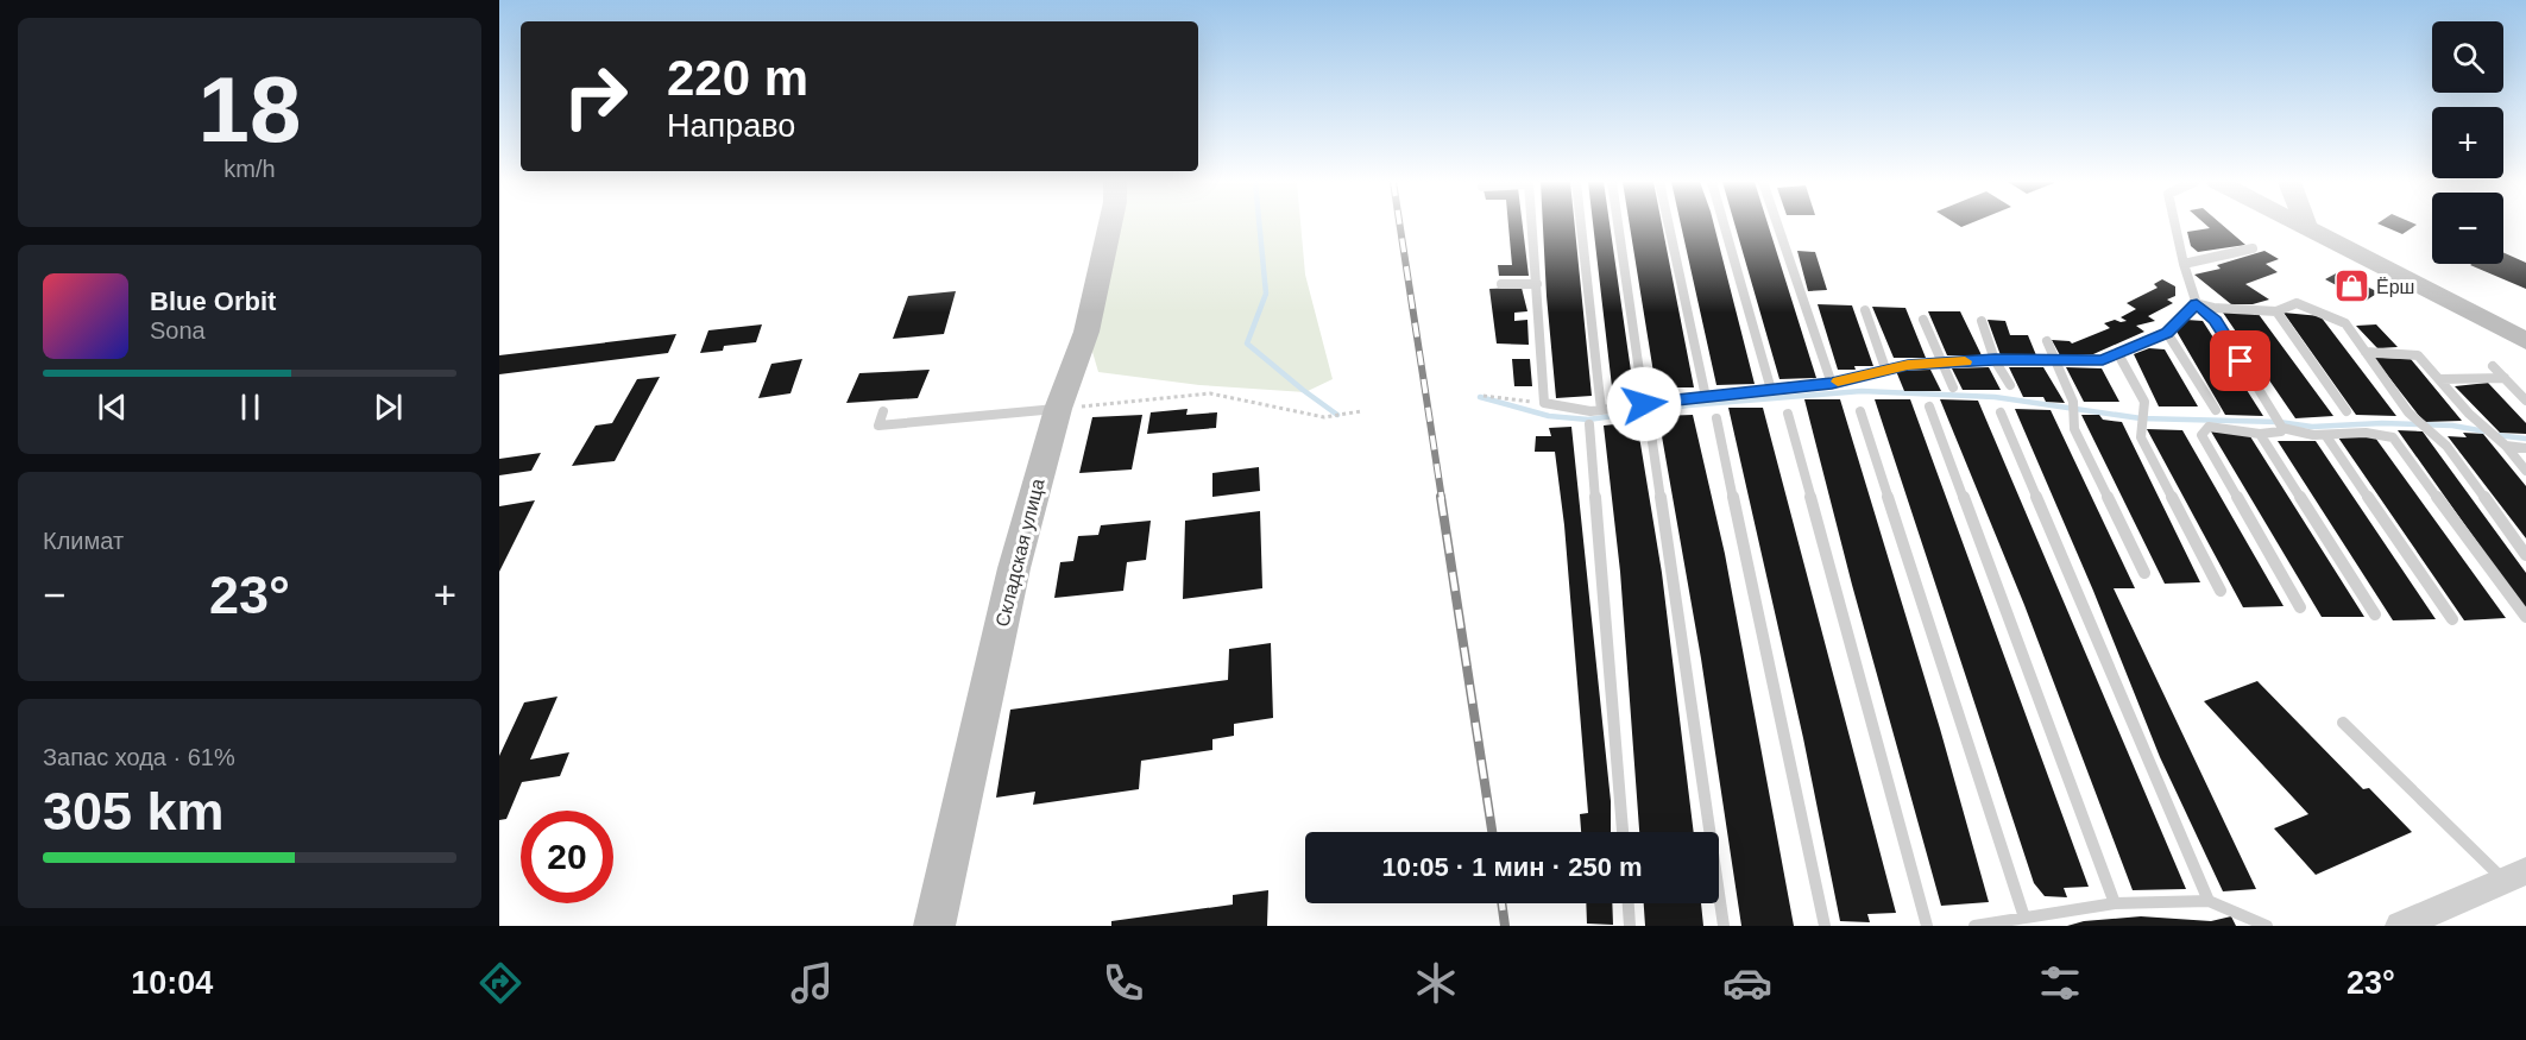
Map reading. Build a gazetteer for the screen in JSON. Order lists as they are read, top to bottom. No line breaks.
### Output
{"streets":{"street":["Складская улица"]},"places":{"shop":["Ёрш"]},"page":{"tile":[["18","km/h"],"Климат",["Запас хода · 61%","305 km"]],"map_buttons":["+","−"],"turn":["220 m","Направо"],"song":["Blue Orbit","Sona"],"heat":["−","23°","+"],"limit":"20","trip":"10:05 · 1 мин · 250 m","tabs":["10:04","23°"]}}
